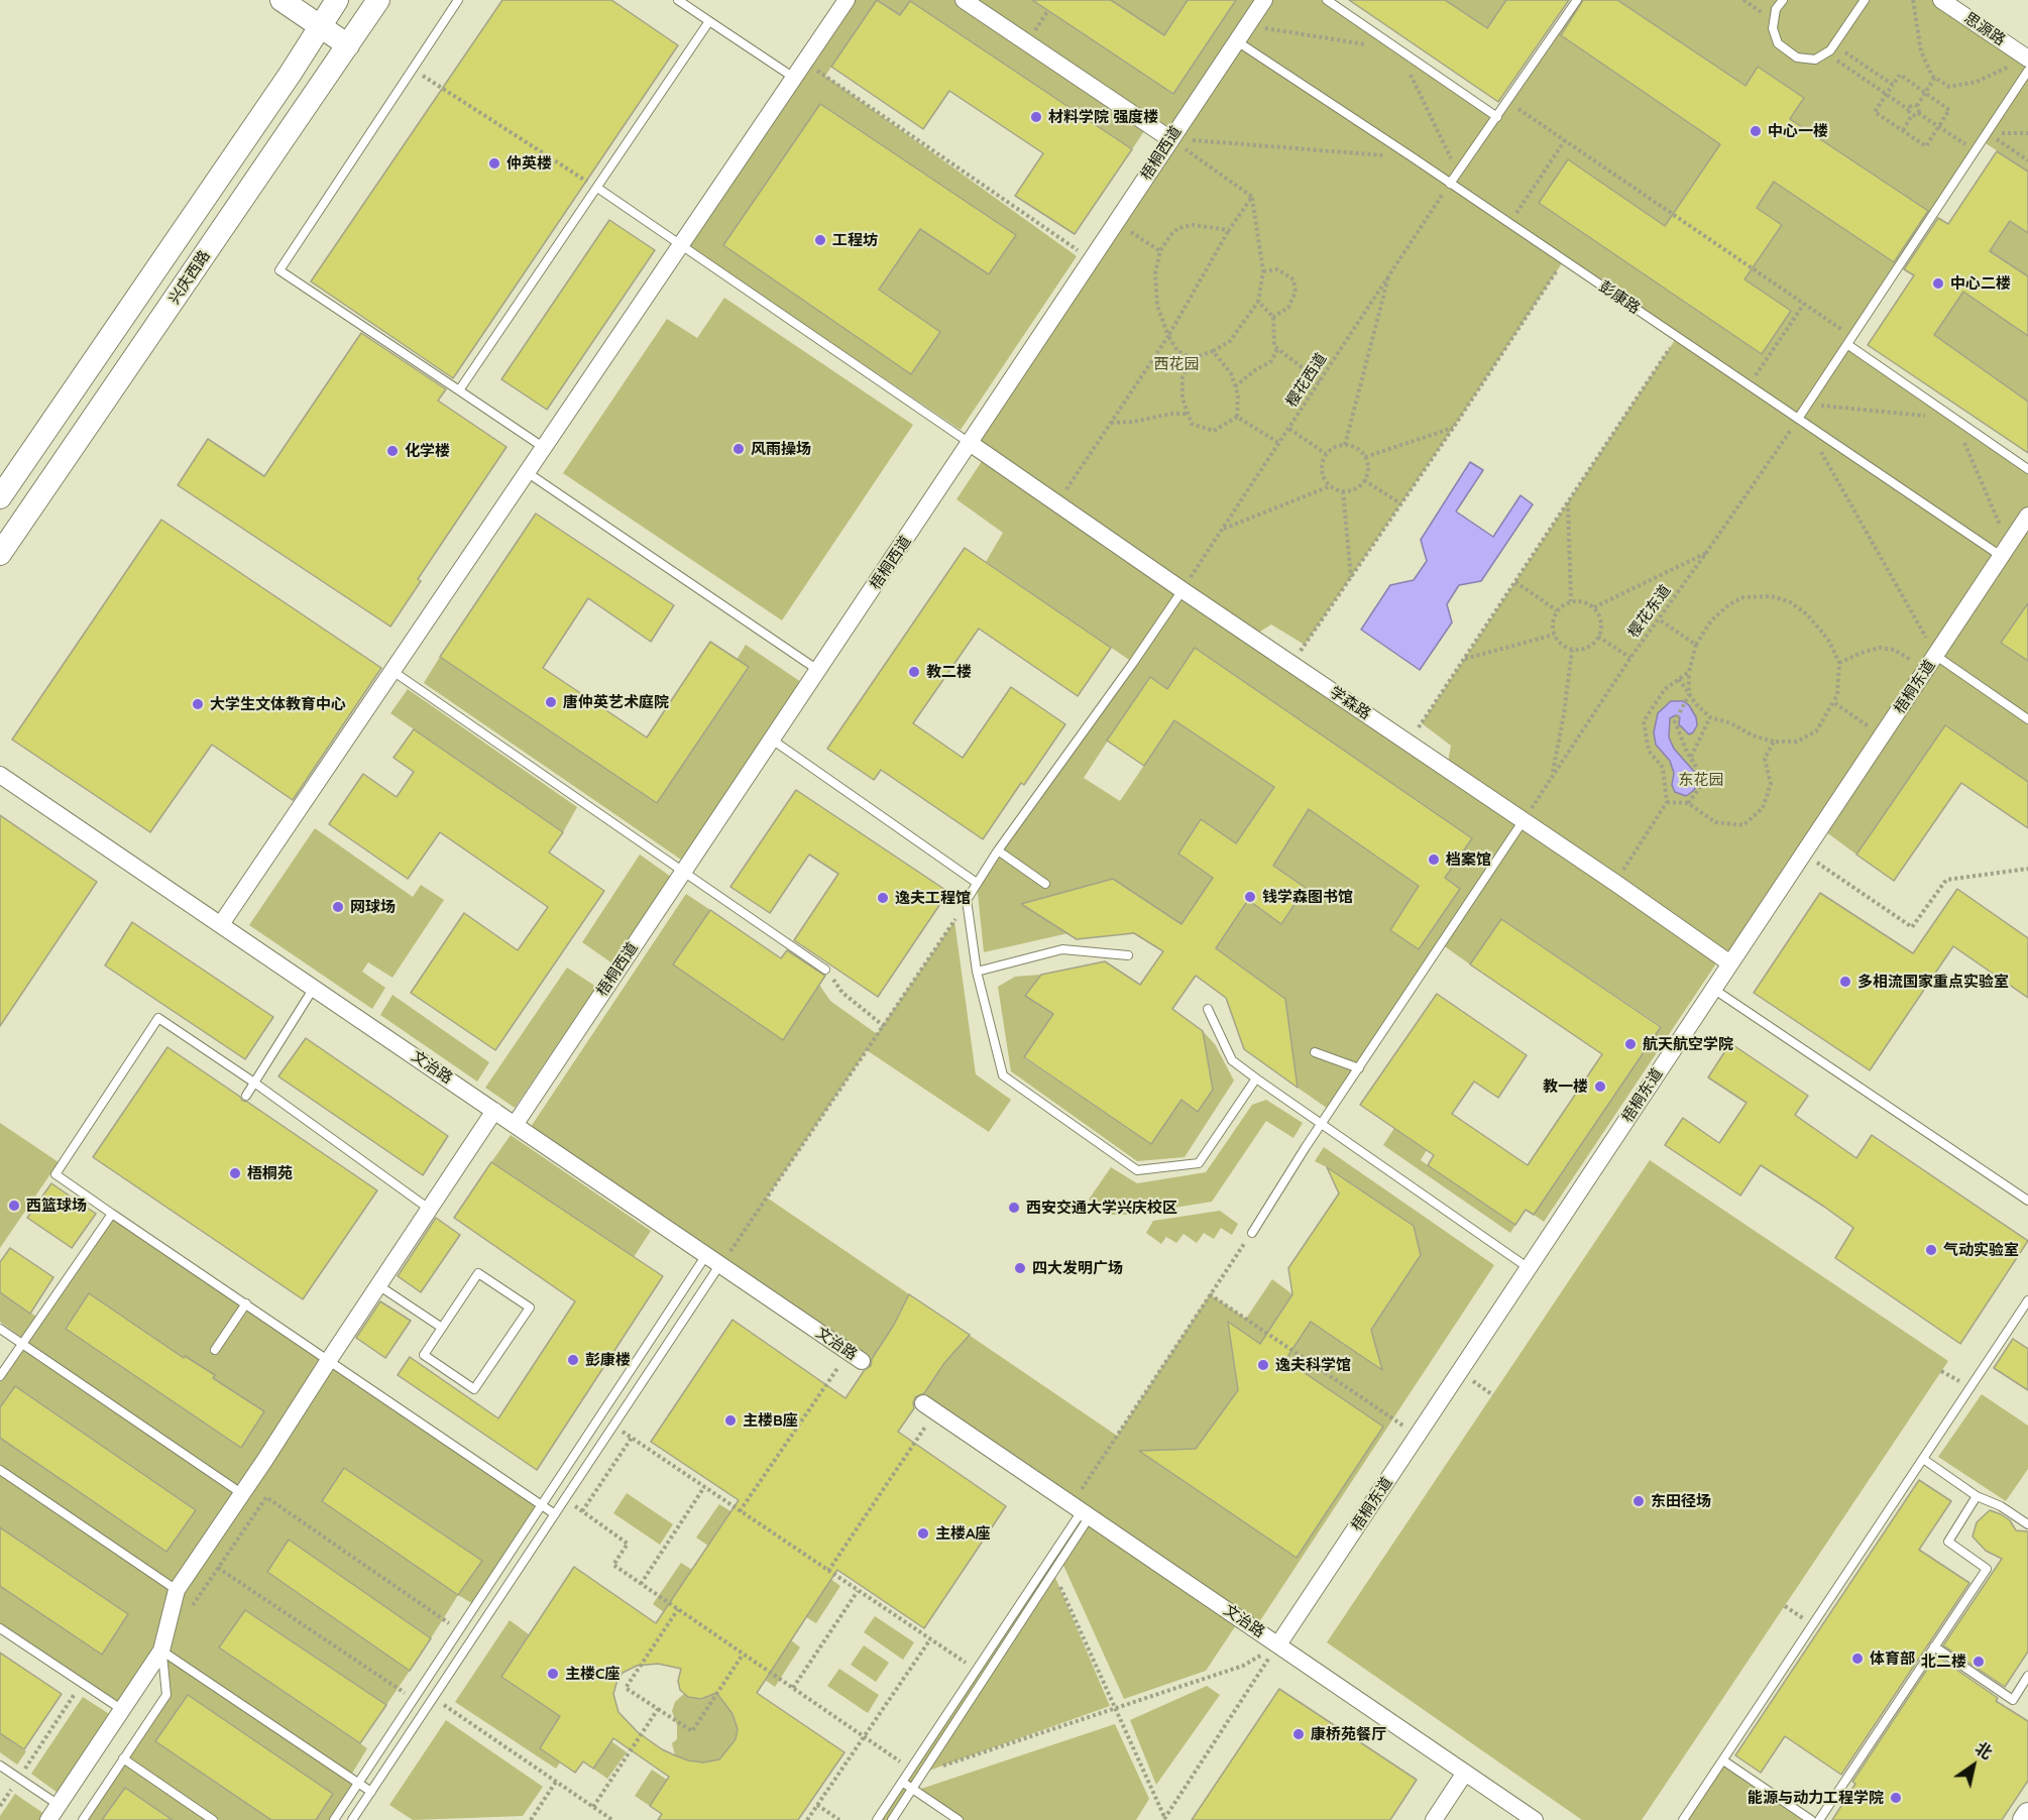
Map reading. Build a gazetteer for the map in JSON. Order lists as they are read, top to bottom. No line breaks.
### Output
{"streets":{"main road":["兴庆西路"],"street":["思源路","梧桐西道","梧桐东道","学森路","文治路"],"lane":["彭康路"],"path":["樱花西道","樱花东道"]},"crossings":[["梧桐西道","彭康路"],["梧桐西道","学森路"],["梧桐西道","文治路"],["彭康路","樱花西道"],["彭康路","樱花东道"],["彭康路","梧桐东道"],["樱花西道","学森路"],["樱花东道","学森路"],["梧桐东道","学森路"],["梧桐东道","文治路"]],"parks":["西花园","东花园"],"places":["材料学院 强度楼","中心一楼","仲英楼","工程坊","中心二楼","风雨操场","化学楼","教二楼","唐仲英艺术庭院","大学生文体教育中心","档案馆","钱学森图书馆","逸夫工程馆","网球场","多相流国家重点实验室","航天航空学院","教一楼","梧桐苑","西篮球场","西安交通大学兴庆校区","气动实验室","四大发明广场","彭康楼","逸夫科学馆","主楼B座","东田径场","主楼A座","体育部","北二楼","主楼C座","康桥苑餐厅","能源与动力工程学院"],"north":"top right"}
